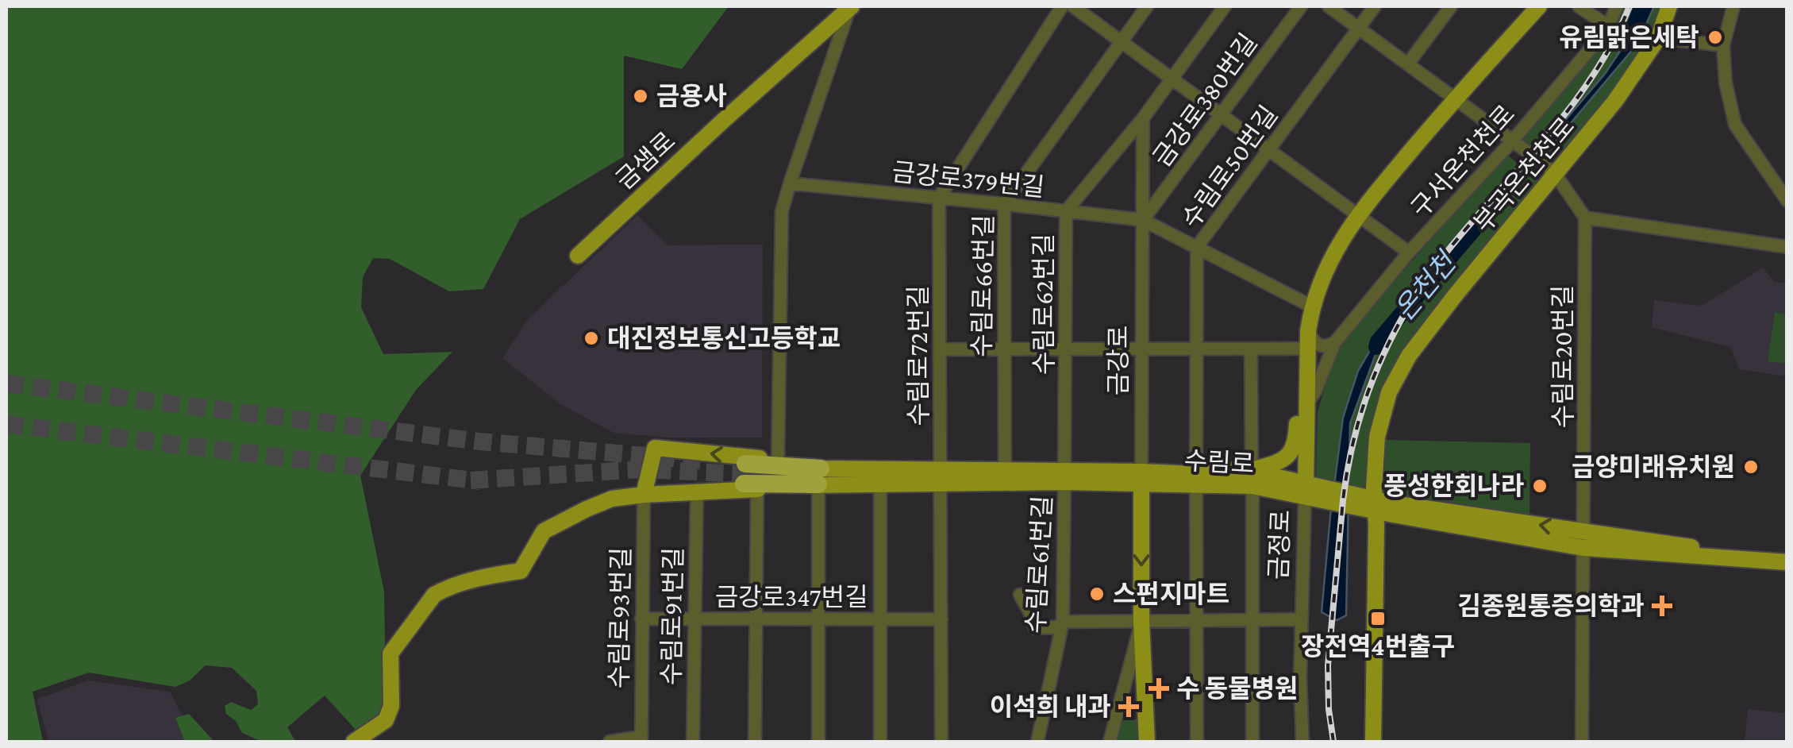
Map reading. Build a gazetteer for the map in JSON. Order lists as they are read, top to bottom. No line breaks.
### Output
{"streets":{"main road":["금샘로","부곡온천천로","금강로","수림로","금정로"],"street":["금강로380번길","구서온천천로","수림로50번길","금강로379번길","수림로66번길","수림로62번길","수림로72번길","수림로20번길","수림로61번길","금강로347번길","수림로91번길","수림로93번길"]},"crossings":[["금강로380번길","금강로379번길"],["금강로380번길","금강로"],["구서온천천로","금정로"],["수림로50번길","수림로"],["부곡온천천로","수림로"],["금강로379번길","수림로66번길"],["금강로379번길","수림로62번길"],["금강로379번길","수림로72번길"],["금강로379번길","금강로"],["수림로66번길","수림로"],["수림로62번길","금강로"],["수림로62번길","수림로"],["수림로62번길","수림로61번길"],["수림로72번길","수림로"],["수림로72번길","금강로347번길"],["수림로20번길","수림로"],["금강로","수림로"],["수림로","금정로"],["수림로","수림로61번길"],["금강로347번길","수림로91번길"],["금강로347번길","수림로93번길"]],"water":["온천천"],"places":{"other":["유림맑은세탁","금용사","대진정보통신고등학교","금양미래유치원","풍성한회나라","스펀지마트"],"health":["김종원통증의학과","수 동물병원","이석희 내과"],"transit":["장전역4번출구"]}}
